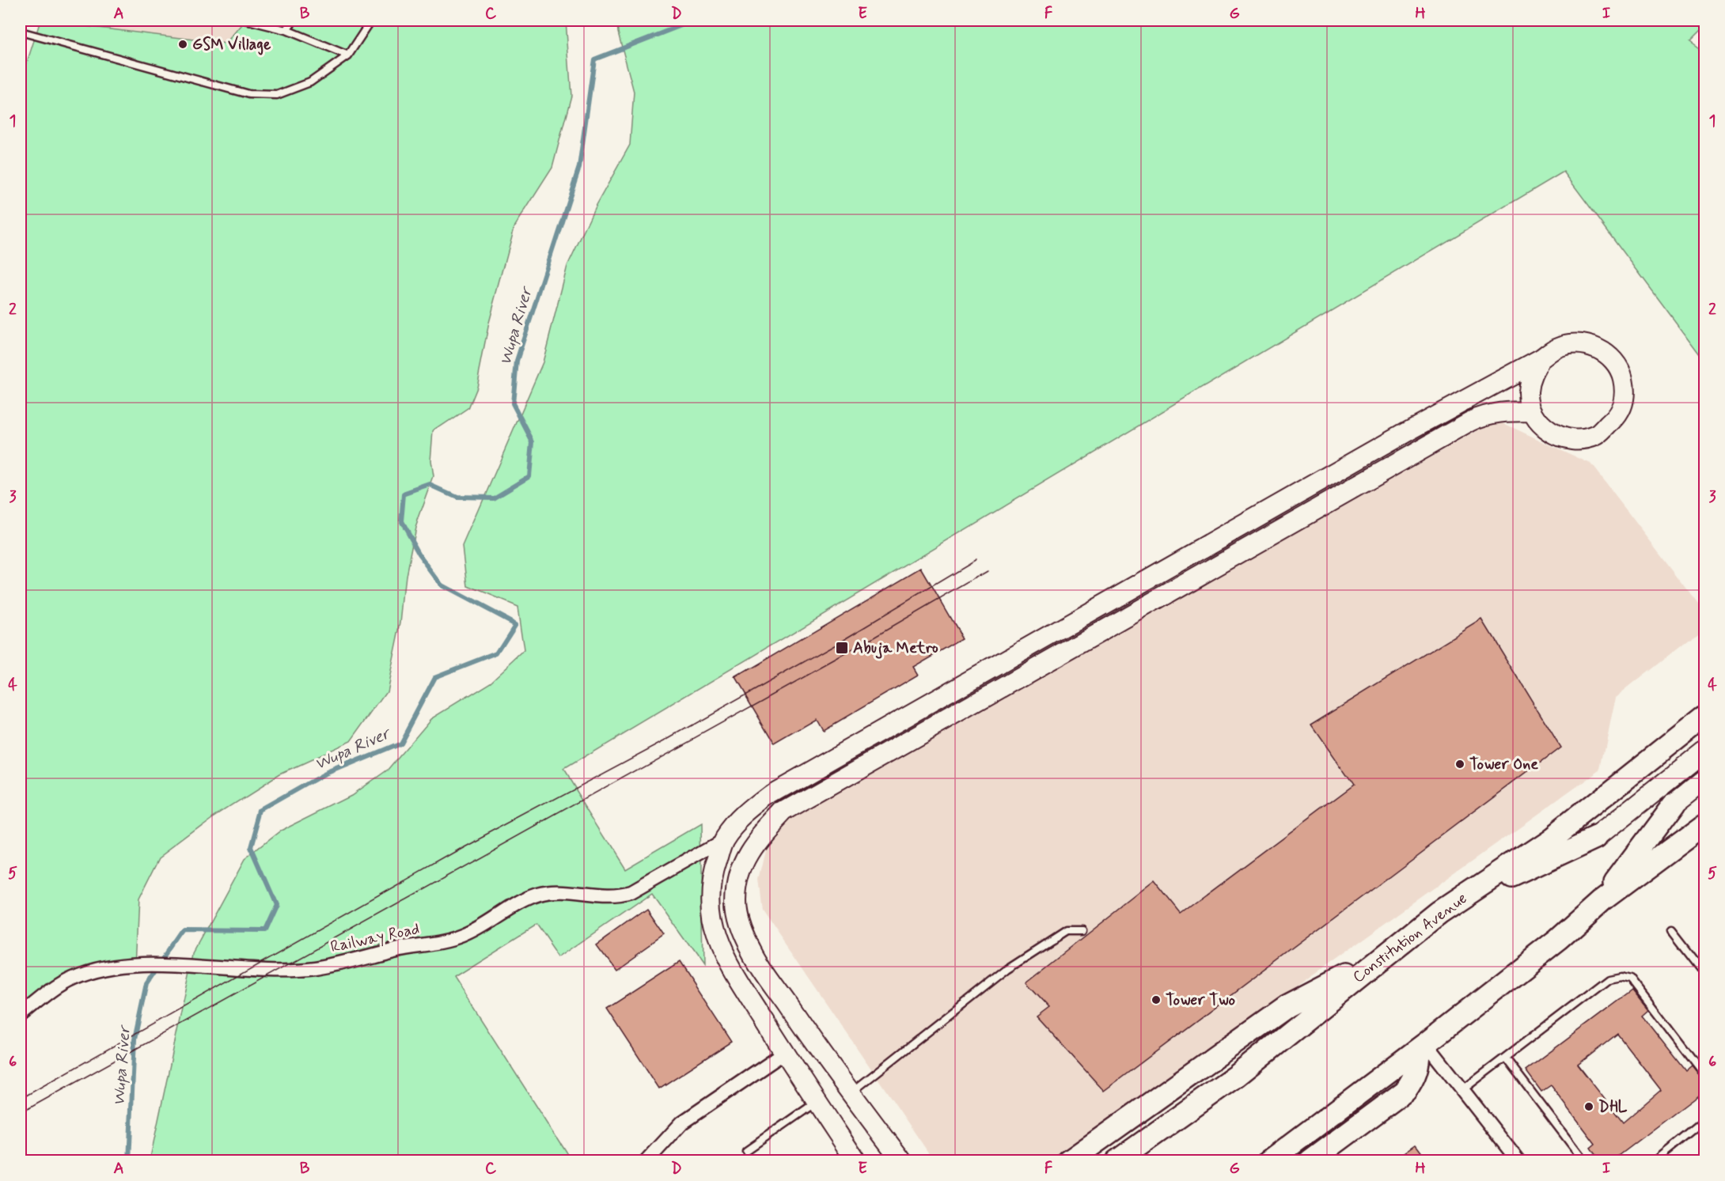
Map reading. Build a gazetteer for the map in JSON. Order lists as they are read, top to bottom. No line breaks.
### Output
{"streets":{"main road":["Constitution Avenue"],"street":["Railway Road"]},"water":["Wupa River"],"places":{"other":["GSM Village","Tower One","Tower Two","DHL"],"transit":["Abuja Metro"]},"grid":{"columns":["A","B","C","D","E","F","G","H","I"],"rows":["1","2","3","4","5","6"]}}
